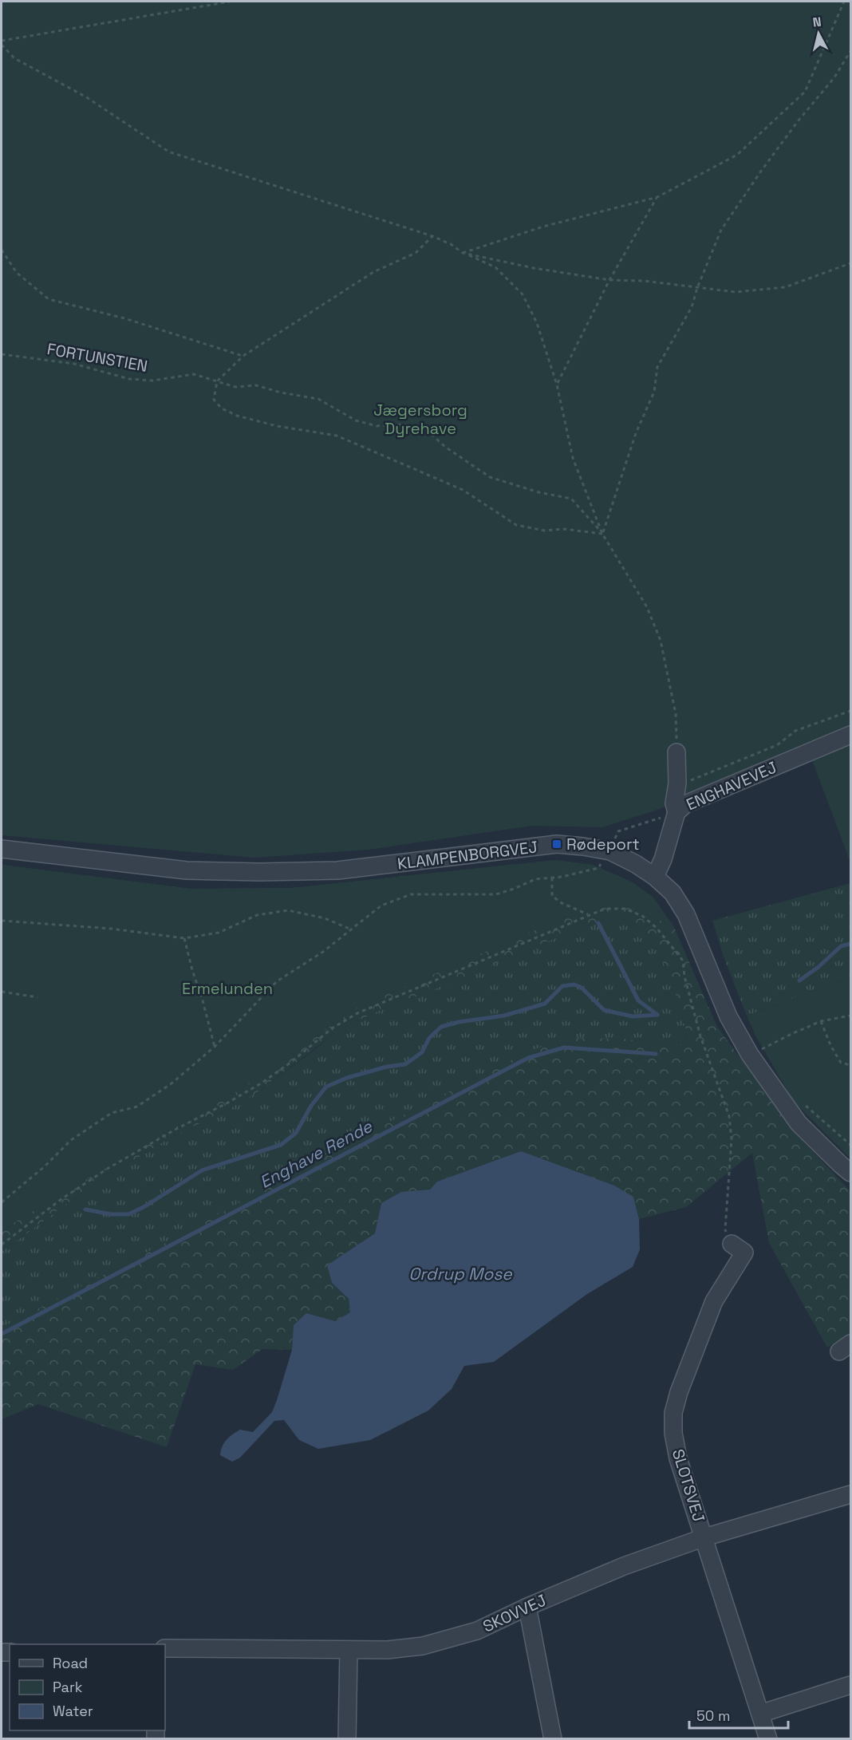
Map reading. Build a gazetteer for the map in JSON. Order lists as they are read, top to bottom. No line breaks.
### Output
{"streets":{"street":["ENGHAVEVEJ","KLAMPENBORGVEJ","SLOTSVEJ","SKOVVEJ"],"path":["FORTUNSTIEN"]},"crossings":[["ENGHAVEVEJ","KLAMPENBORGVEJ"],["SLOTSVEJ","SKOVVEJ"]],"water":["Enghave Rende","Ordrup Mose"],"parks":["Jægersborg Dyrehave","Ermelunden"],"places":{"transit":["Rødeport"]},"legend":["Road","Park","Water"],"scale_bar":"50 m","north":"top"}
